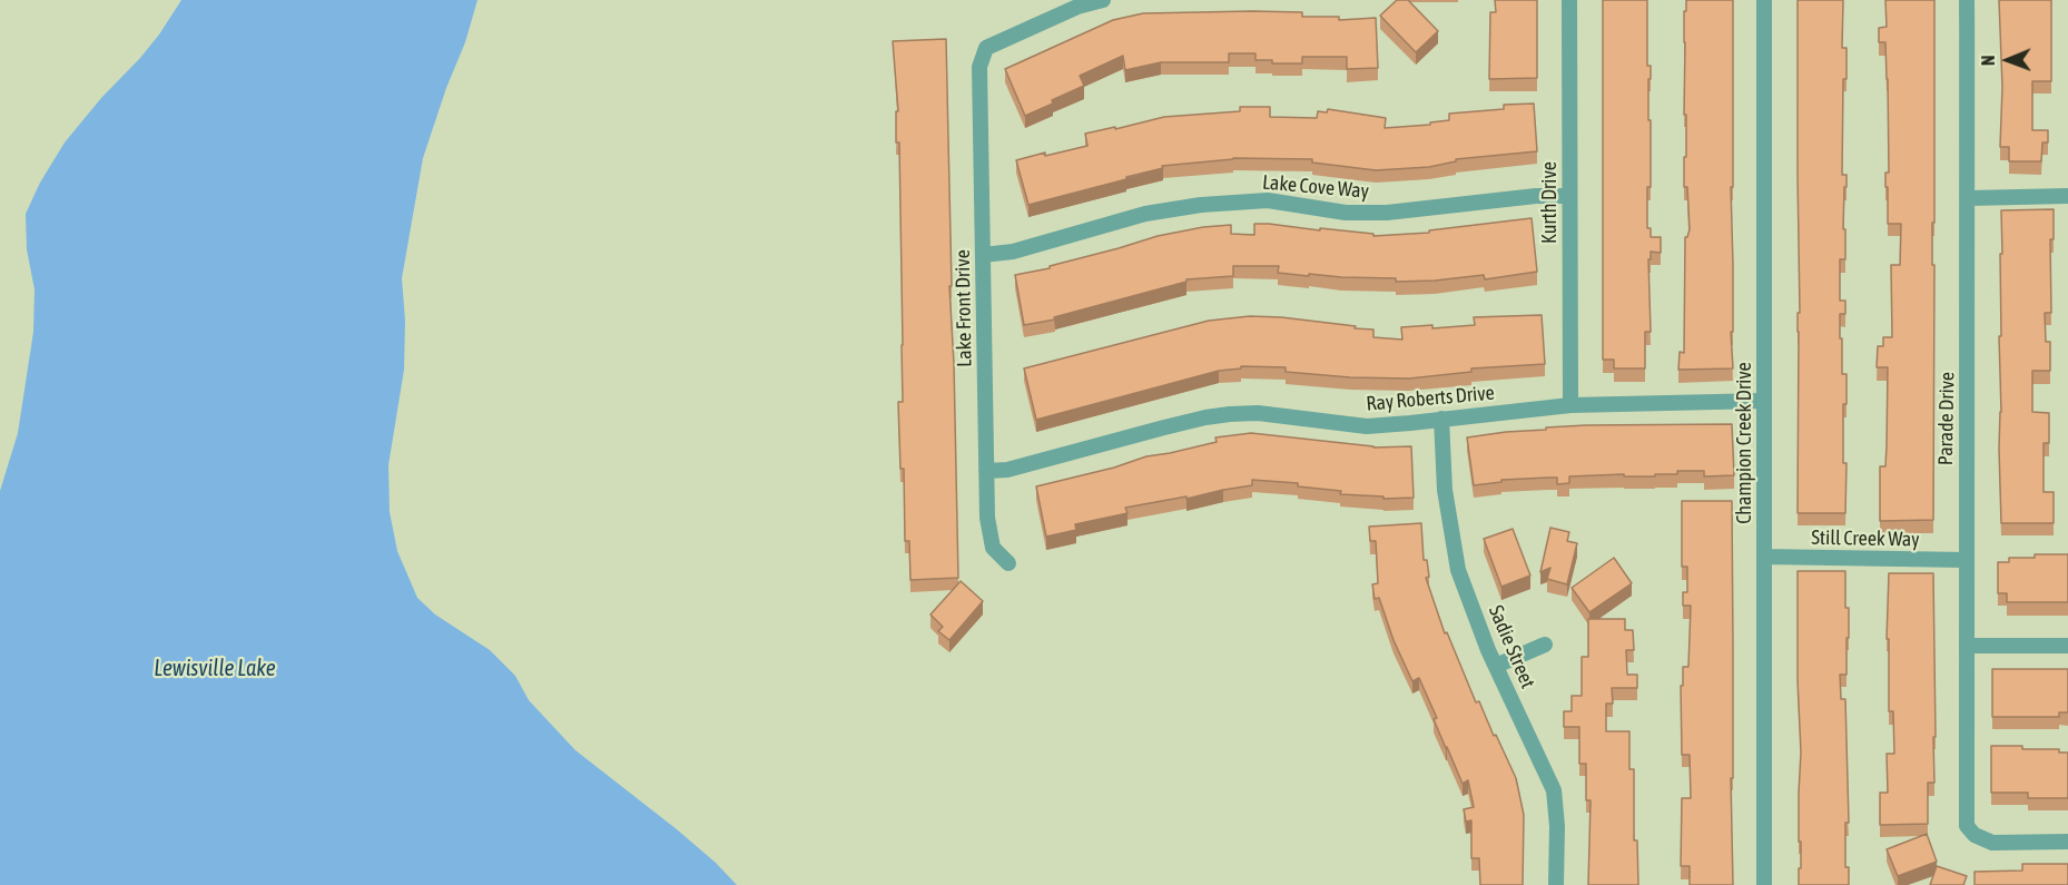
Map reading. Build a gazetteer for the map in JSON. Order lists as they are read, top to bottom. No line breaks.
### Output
{"streets":{"street":["Lake Cove Way","Kurth Drive","Lake Front Drive","Ray Roberts Drive","Parade Drive","Champion Creek Drive","Still Creek Way","Sadie Street"]},"crossings":[["Lake Cove Way","Kurth Drive"],["Lake Cove Way","Lake Front Drive"],["Kurth Drive","Ray Roberts Drive"],["Lake Front Drive","Ray Roberts Drive"],["Ray Roberts Drive","Champion Creek Drive"],["Ray Roberts Drive","Sadie Street"],["Parade Drive","Still Creek Way"],["Champion Creek Drive","Still Creek Way"]],"water":["Lewisville Lake"],"north":"left"}
